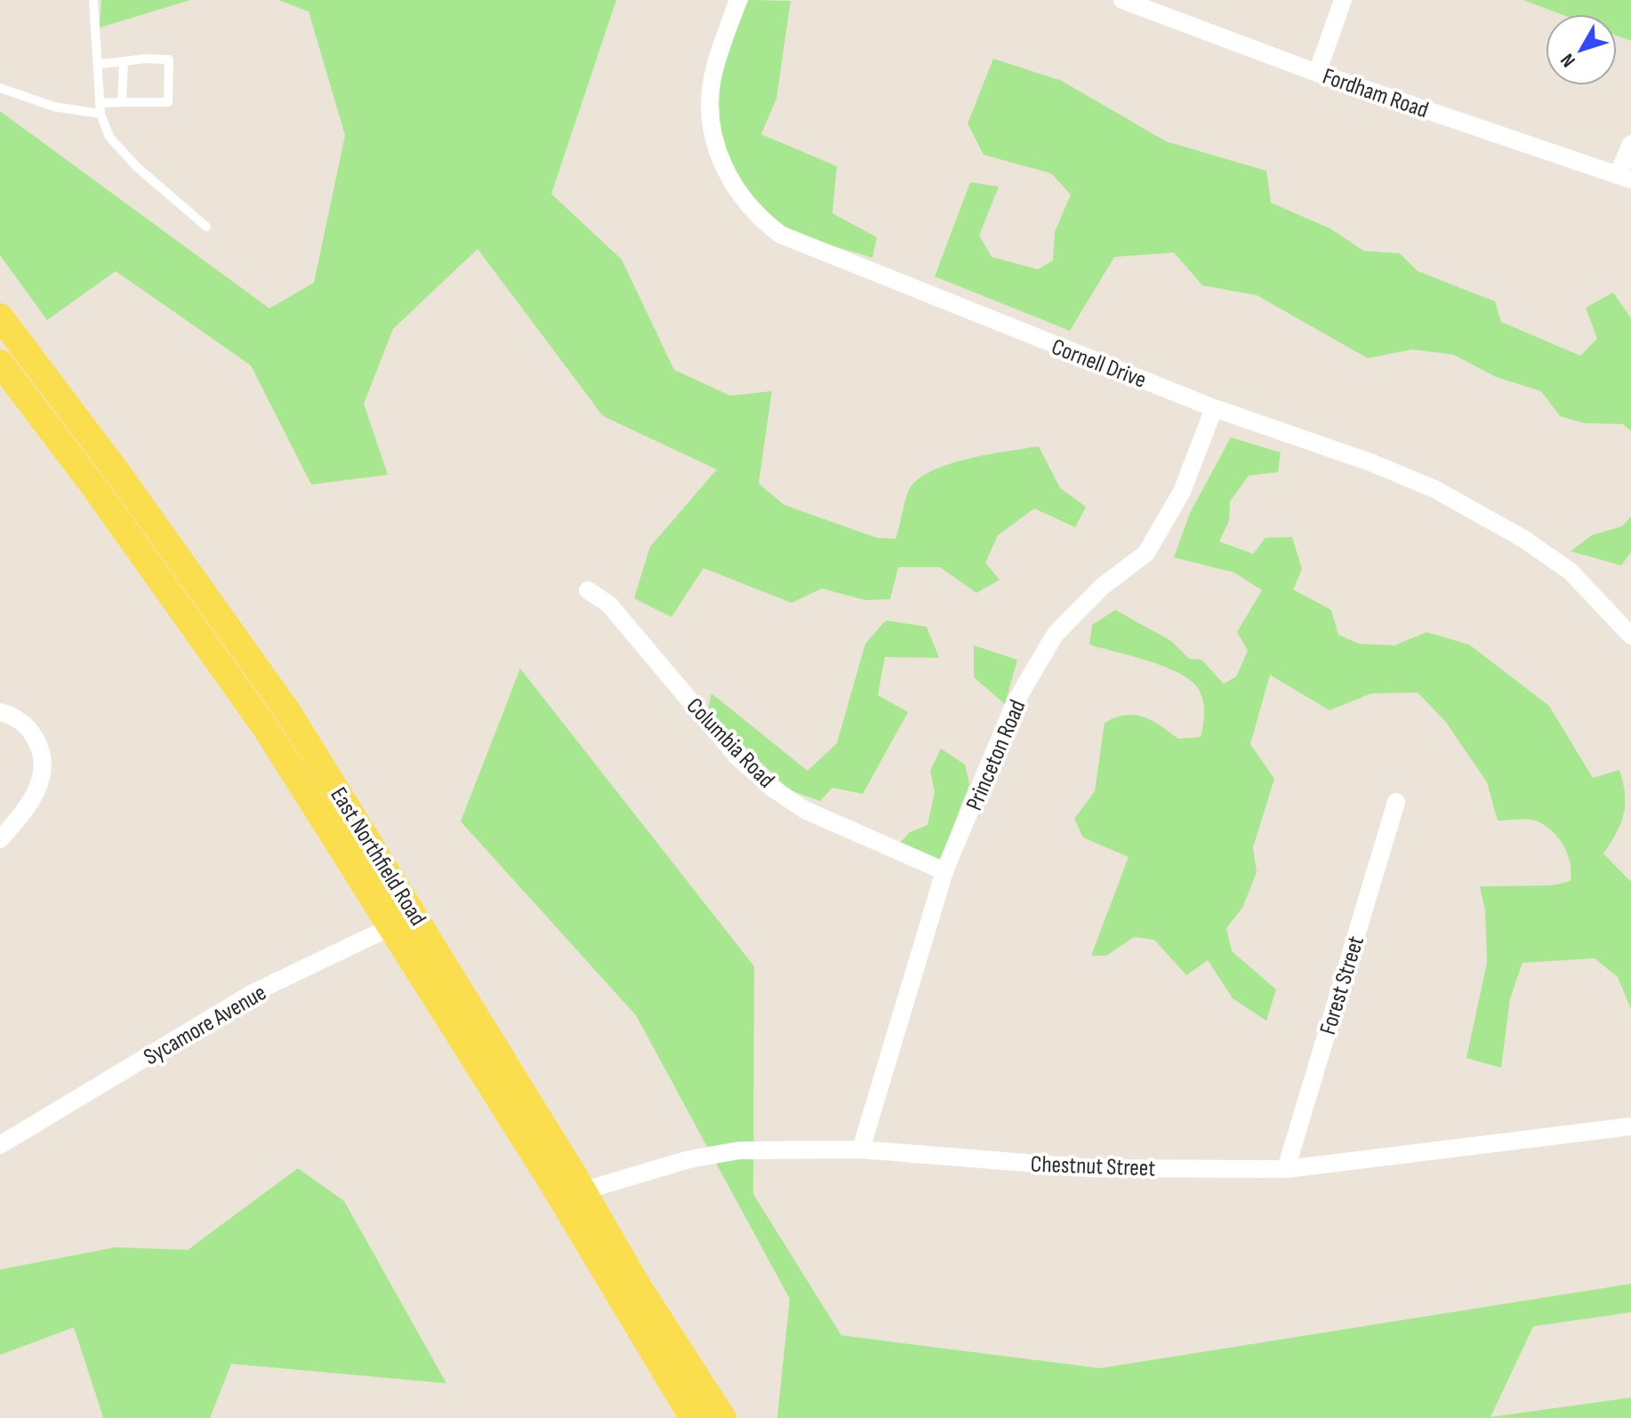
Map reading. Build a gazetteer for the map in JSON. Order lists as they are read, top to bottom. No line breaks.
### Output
{"streets":{"main road":["East Northfield Road"],"street":["Fordham Road","Cornell Drive","Columbia Road","Princeton Road","Forest Street","Sycamore Avenue","Chestnut Street"]},"crossings":[["Cornell Drive","Princeton Road"],["Columbia Road","Princeton Road"],["Princeton Road","Chestnut Street"],["East Northfield Road","Sycamore Avenue"],["East Northfield Road","Chestnut Street"],["Forest Street","Chestnut Street"]],"north":"bottom left"}
